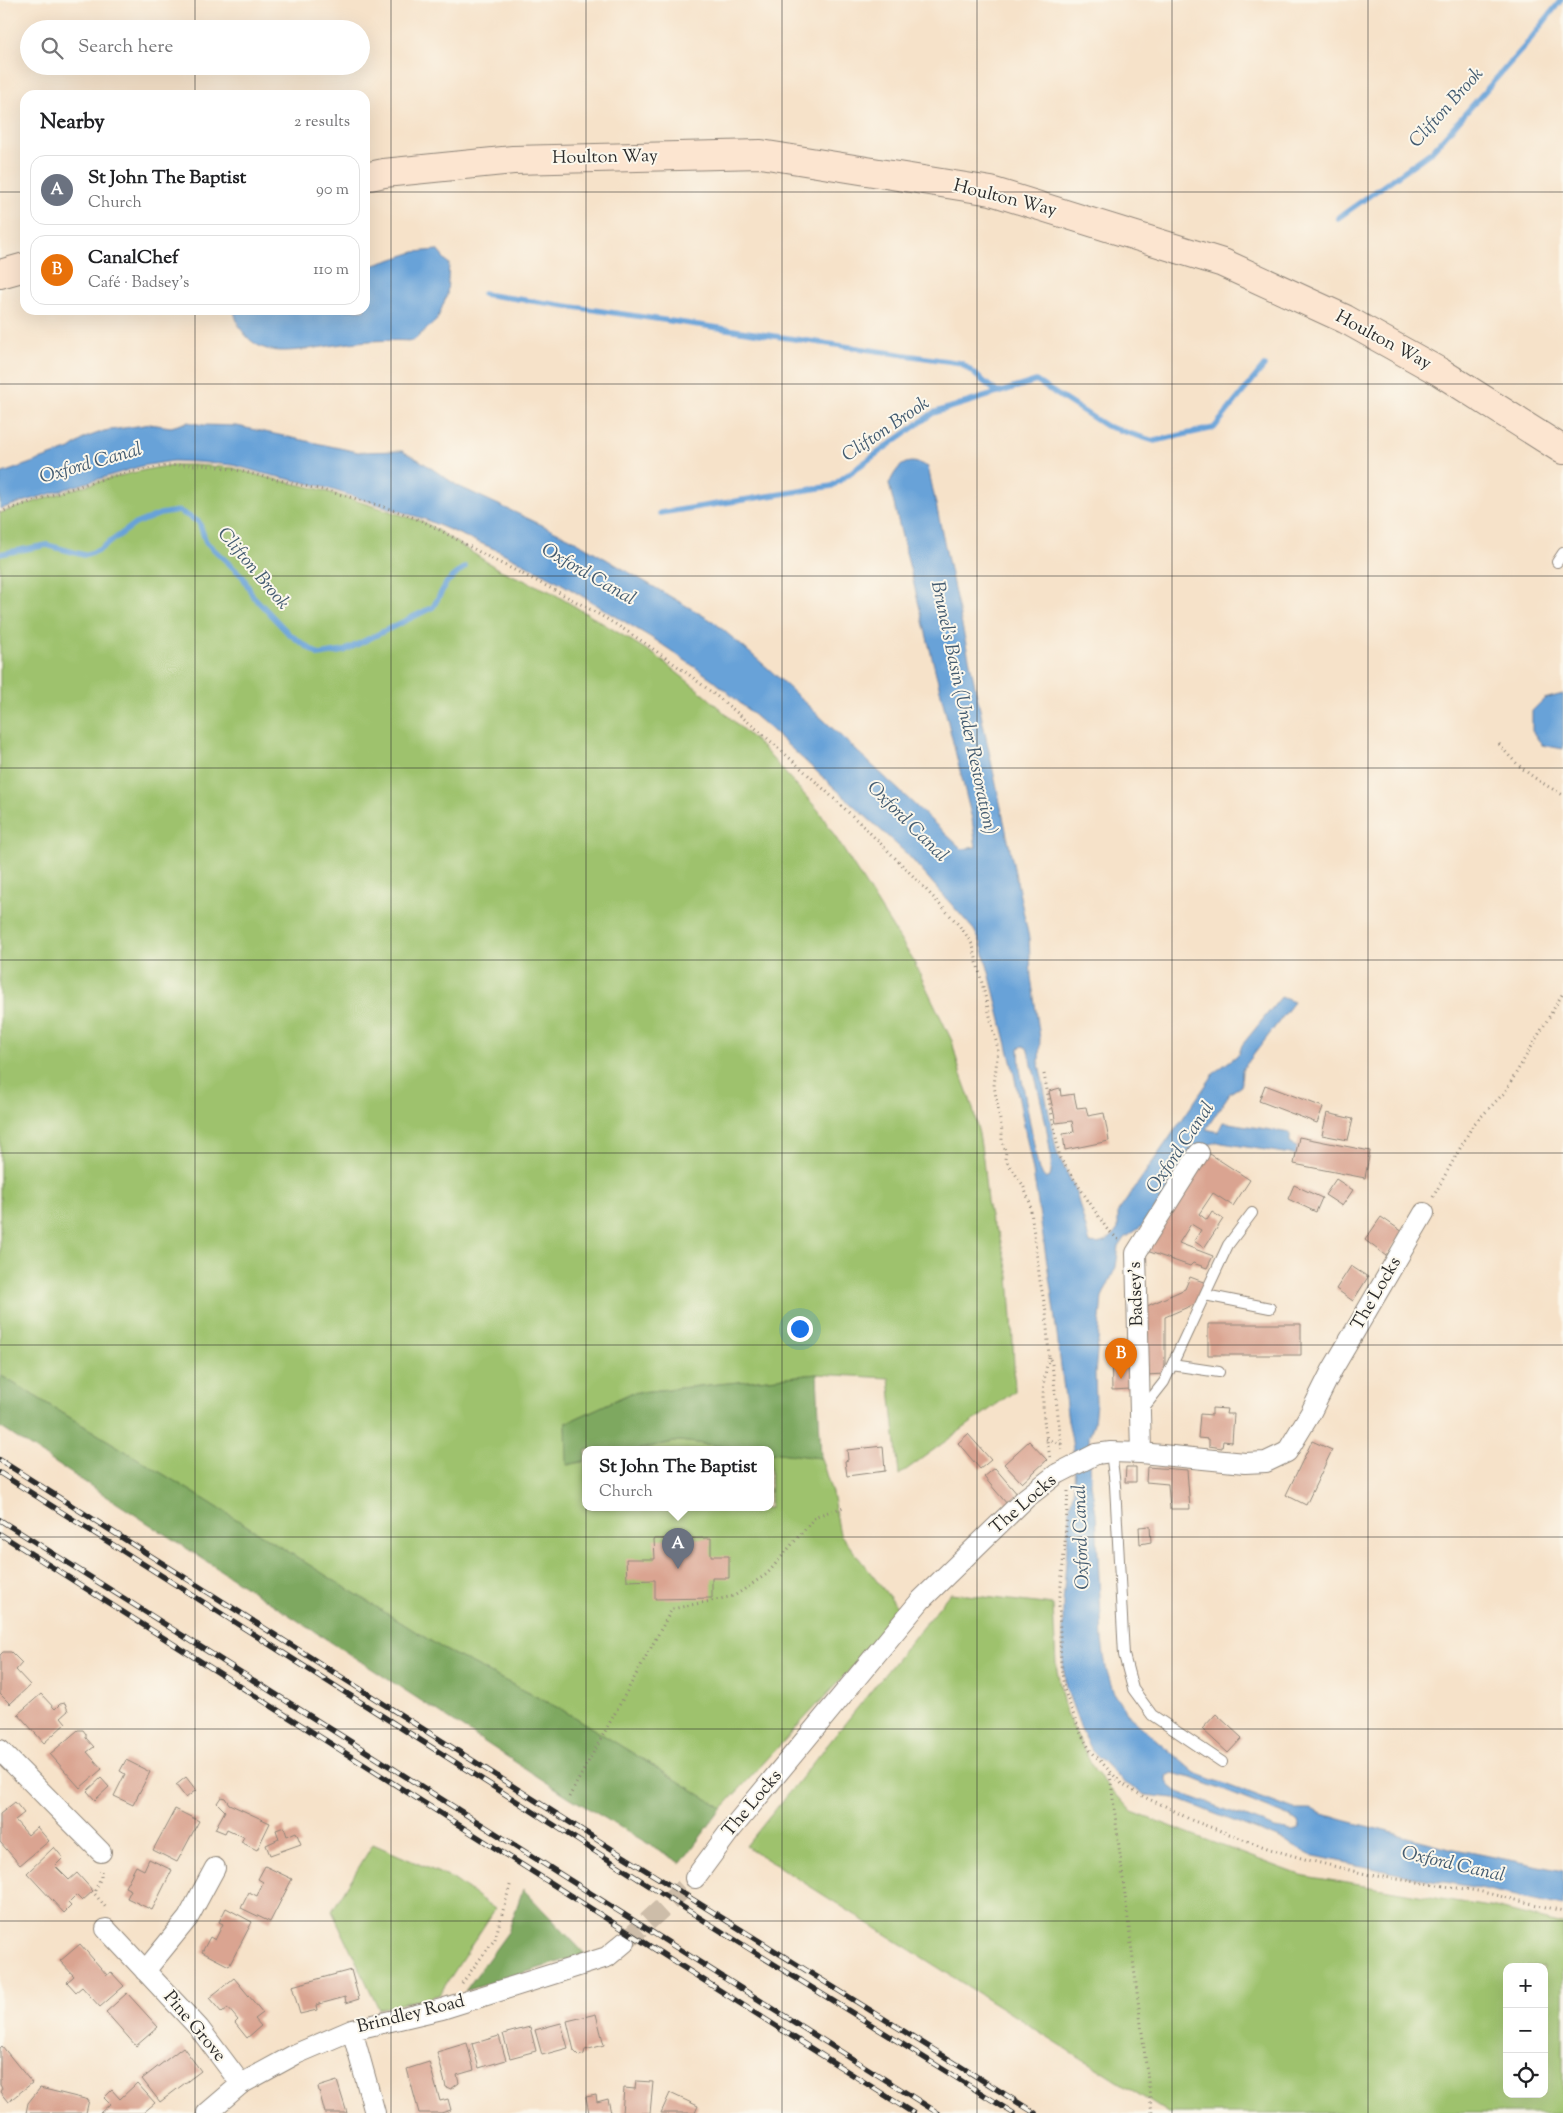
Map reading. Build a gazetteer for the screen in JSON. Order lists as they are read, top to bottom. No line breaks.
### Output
{"streets":{"street":["Houlton Way","Badsey's","The Locks","Brindley Road","Pine Grove"]},"crossings":[["Badsey's","The Locks"],["Brindley Road","Pine Grove"]],"water":["Clifton Brook","Oxford Canal","Brunel's Basin (Under Restoration)"],"page":{"search":"Search here","heading":["Nearby","2 results"],"list":[{"mark":"A","name":"St John The Baptist","note":"Church","value":"90 m"},{"mark":"B","name":"CanalChef","note":"Café · Badsey's","value":"110 m"}],"pins":["B","A"],"popup":["St John The Baptist","Church"],"map_buttons":["+","−"]}}
